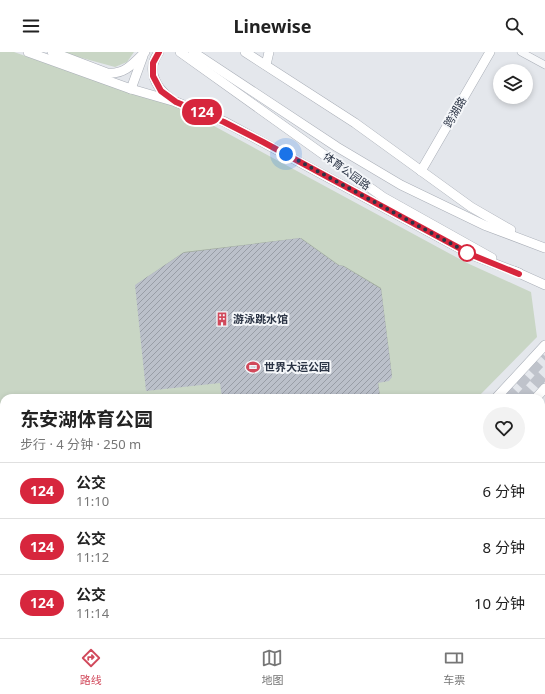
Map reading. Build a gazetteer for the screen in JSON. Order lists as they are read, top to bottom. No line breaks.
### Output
{"streets":{"street":["跨湖路","体育公园路"]},"places":{"building":["游泳跳水馆"],"sports":["世界大运公园"]},"lines":["bus line 124"],"page":{"header":"Linewise","on_map":"124","heading":["东安湖体育公园","步行 · 4 分钟 · 250 m"],"list":[{"mark":"124","name":"公交","note":"11:10","value":"6 分钟"},{"mark":"124","name":"公交","note":"11:12","value":"8 分钟"},{"mark":"124","name":"公交","note":"11:14","value":"10 分钟"}],"tabs":["路线","地图","车票"]}}
